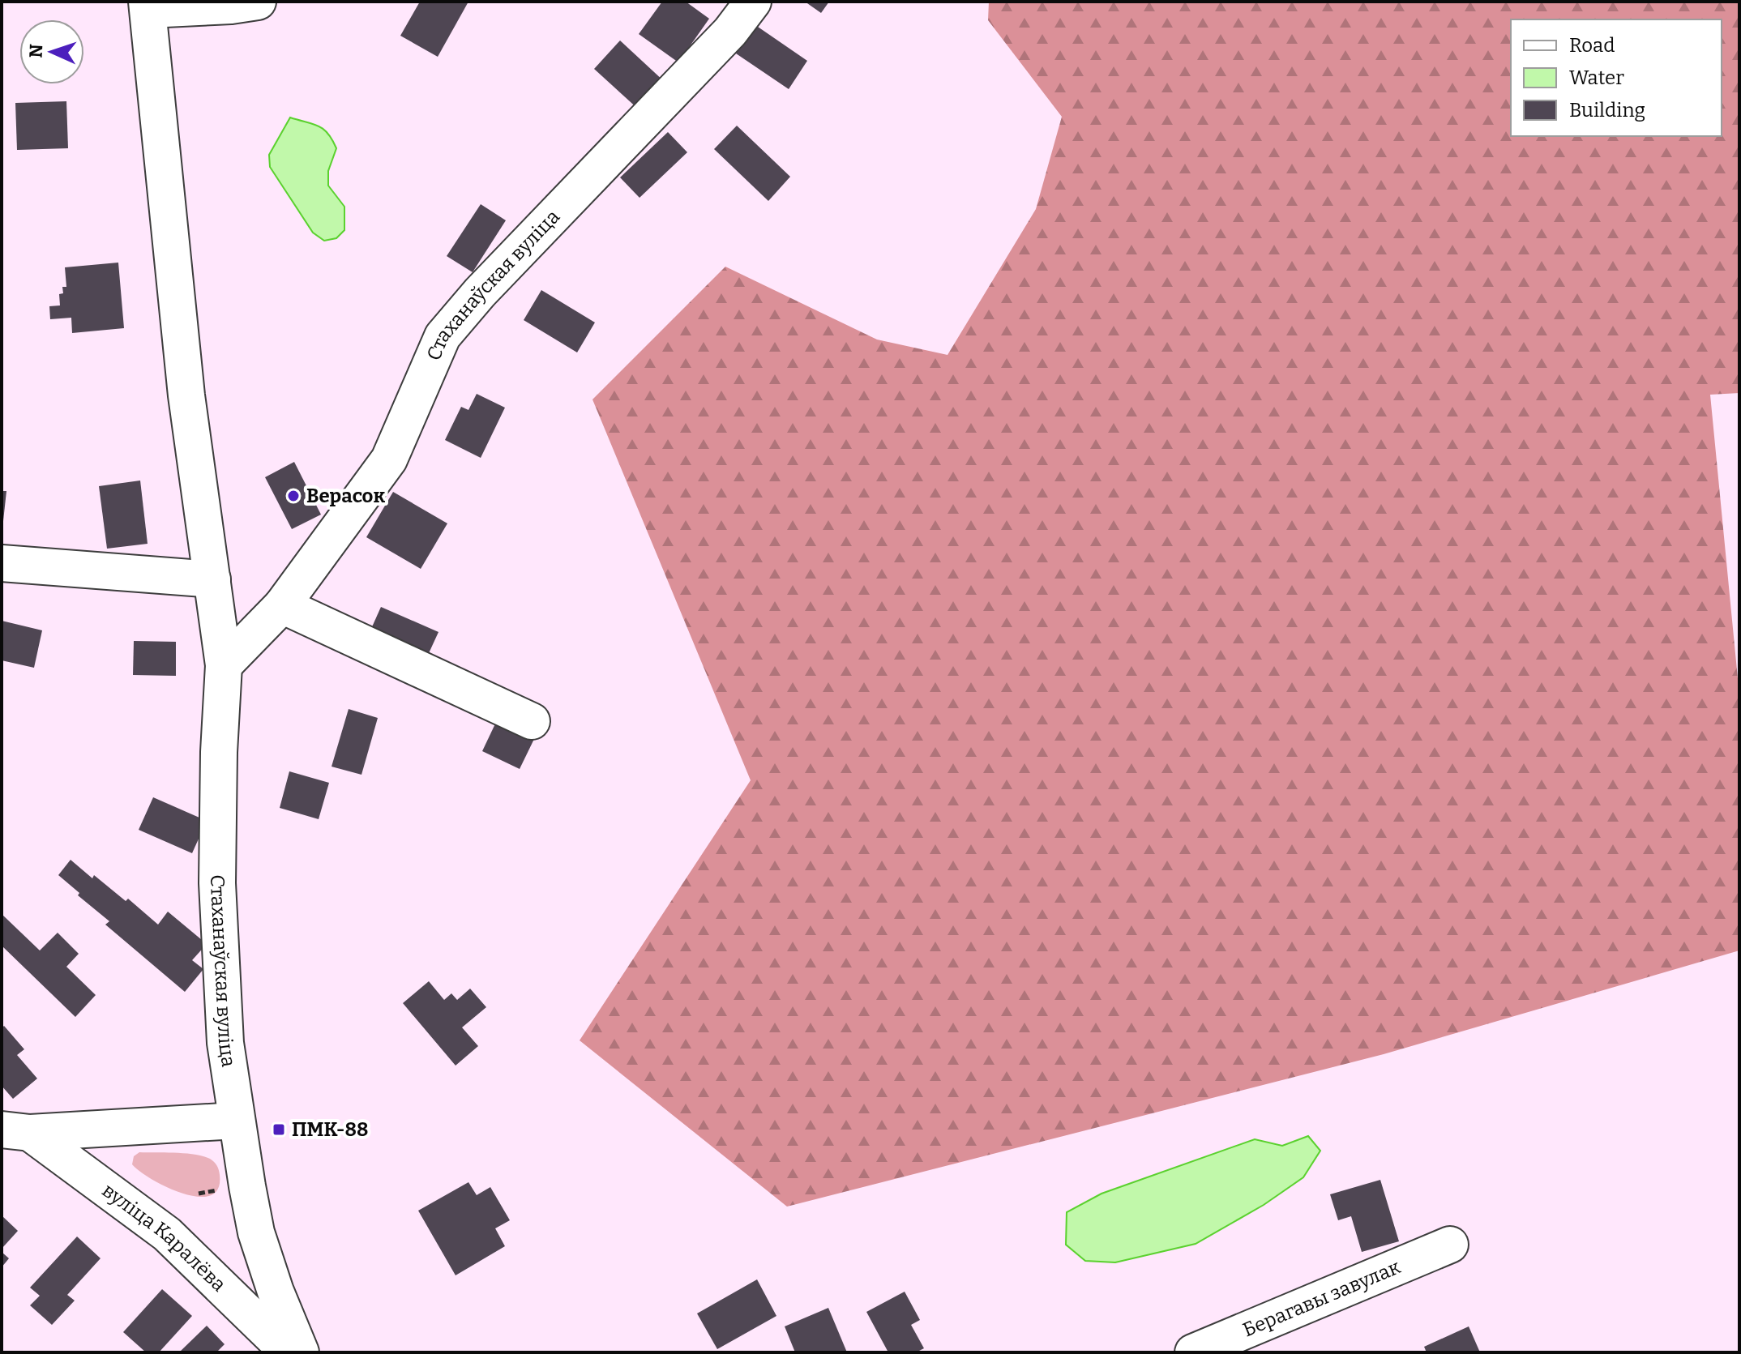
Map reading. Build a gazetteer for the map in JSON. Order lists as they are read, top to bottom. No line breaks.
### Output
{"streets":{"street":["Стаханаўская вуліца","вуліца Каралёва","Берагавы завулак"]},"crossings":[["Стаханаўская вуліца","вуліца Каралёва"]],"places":{"other":["Верасок"],"transit":["ПМК-88"]},"legend":["Road","Water","Building"],"north":"left"}
